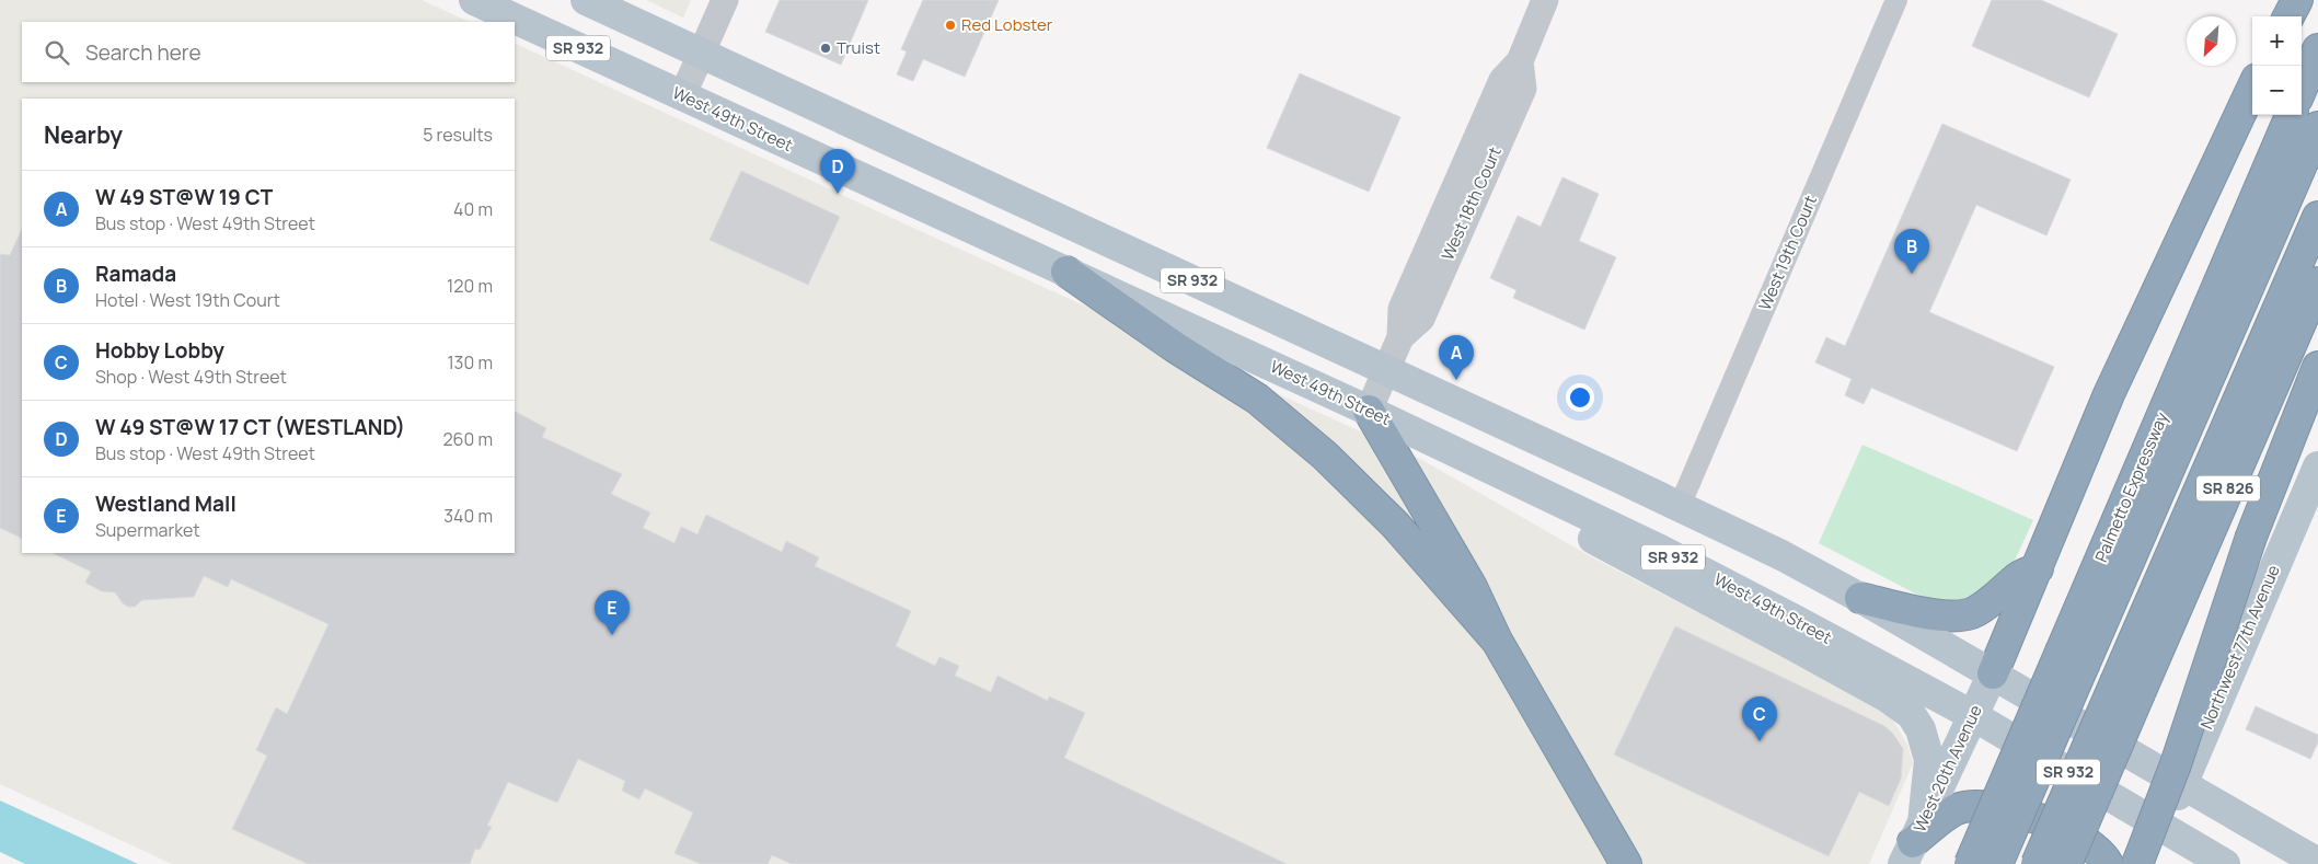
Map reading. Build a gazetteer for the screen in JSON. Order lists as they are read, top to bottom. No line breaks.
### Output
{"streets":{"highway":["Palmetto Expressway","SR 826"],"main road":["SR 932","West 49th Street","Northwest 77th Avenue","West 20th Avenue"],"street":["West 18th Court","West 19th Court"]},"crossings":[["SR 932","West 49th Street"],["SR 932","West 18th Court"],["SR 932","West 19th Court"],["SR 932","Northwest 77th Avenue"],["SR 932","West 20th Avenue"],["West 49th Street","West 18th Court"],["West 49th Street","Northwest 77th Avenue"],["West 49th Street","West 20th Avenue"]],"places":["Red Lobster","Truist"],"north":"bottom left","page":{"map_buttons":["+","−"],"search":"Search here","heading":["Nearby","5 results"],"pins":["D","B","A","E","C"],"list":[{"mark":"A","name":"W 49 ST@W 19 CT","note":"Bus stop · West 49th Street","value":"40 m"},{"mark":"B","name":"Ramada","note":"Hotel · West 19th Court","value":"120 m"},{"mark":"C","name":"Hobby Lobby","note":"Shop · West 49th Street","value":"130 m"},{"mark":"D","name":"W 49 ST@W 17 CT (WESTLAND)","note":"Bus stop · West 49th Street","value":"260 m"},{"mark":"E","name":"Westland Mall","note":"Supermarket","value":"340 m"}]}}
